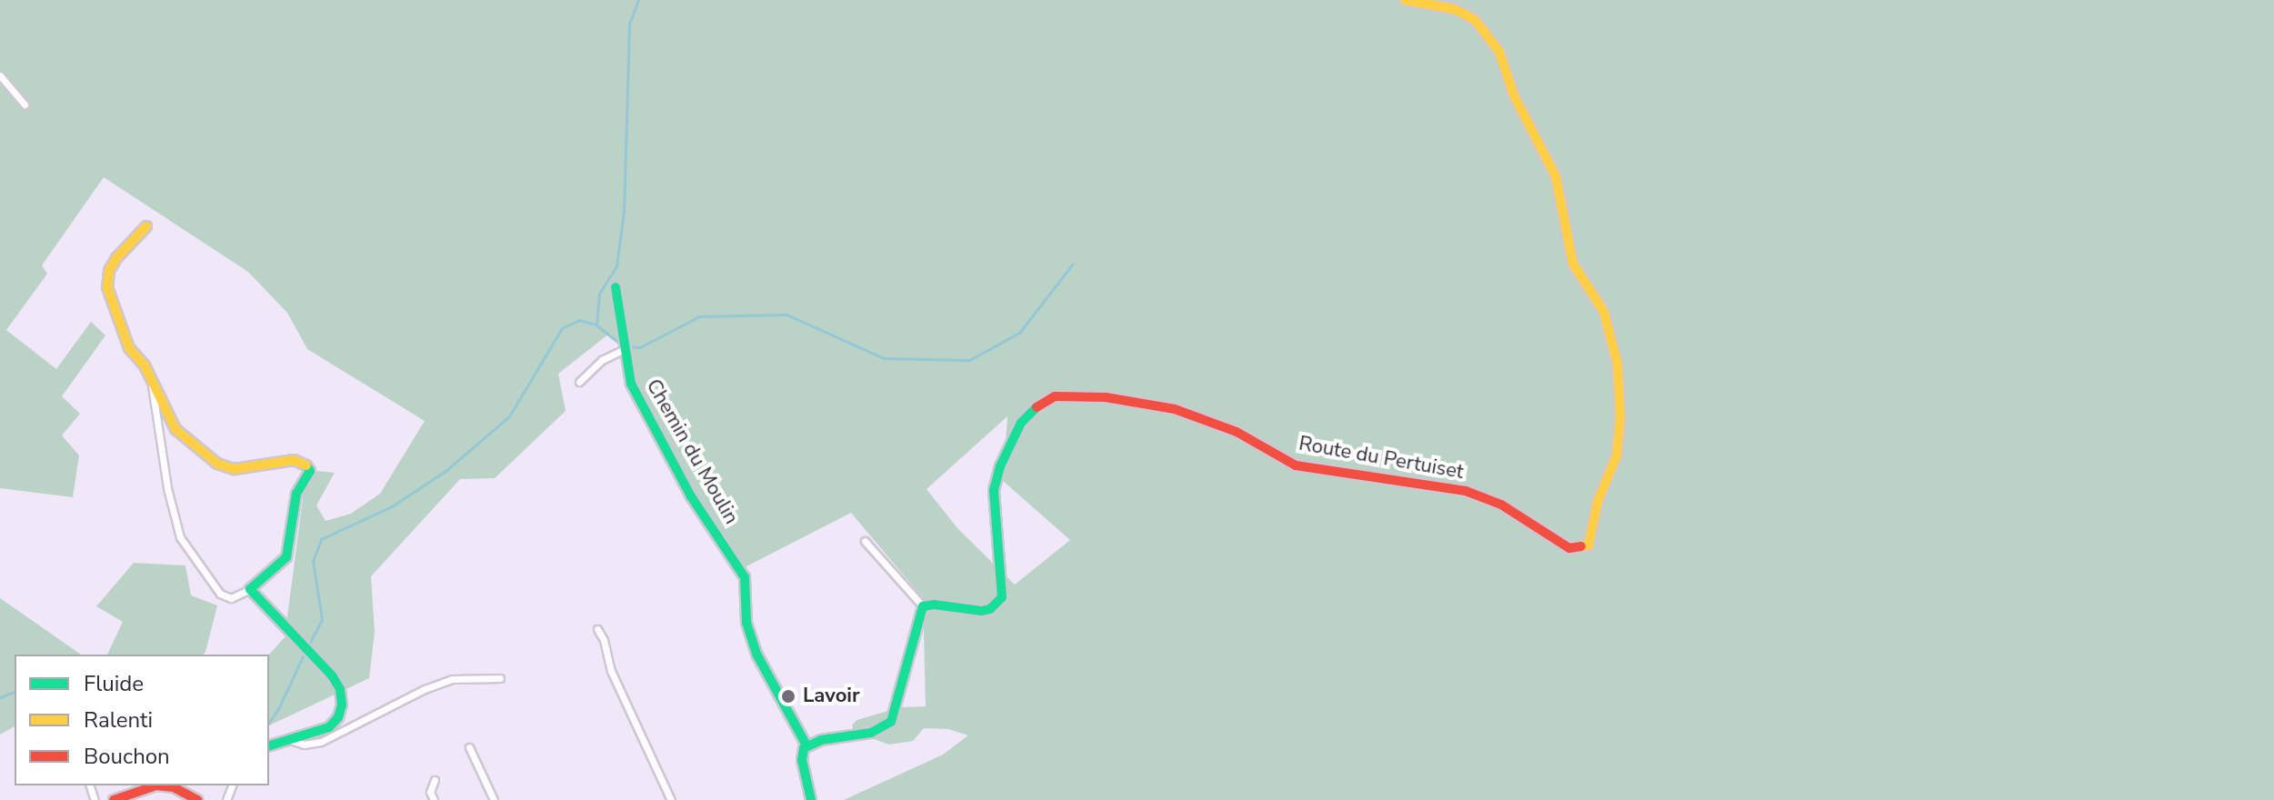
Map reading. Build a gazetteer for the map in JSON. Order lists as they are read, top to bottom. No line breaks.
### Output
{"streets":{"street":["Chemin du Moulin","Route du Pertuiset"]},"places":["Lavoir"],"legend":["Fluide","Ralenti","Bouchon"]}
